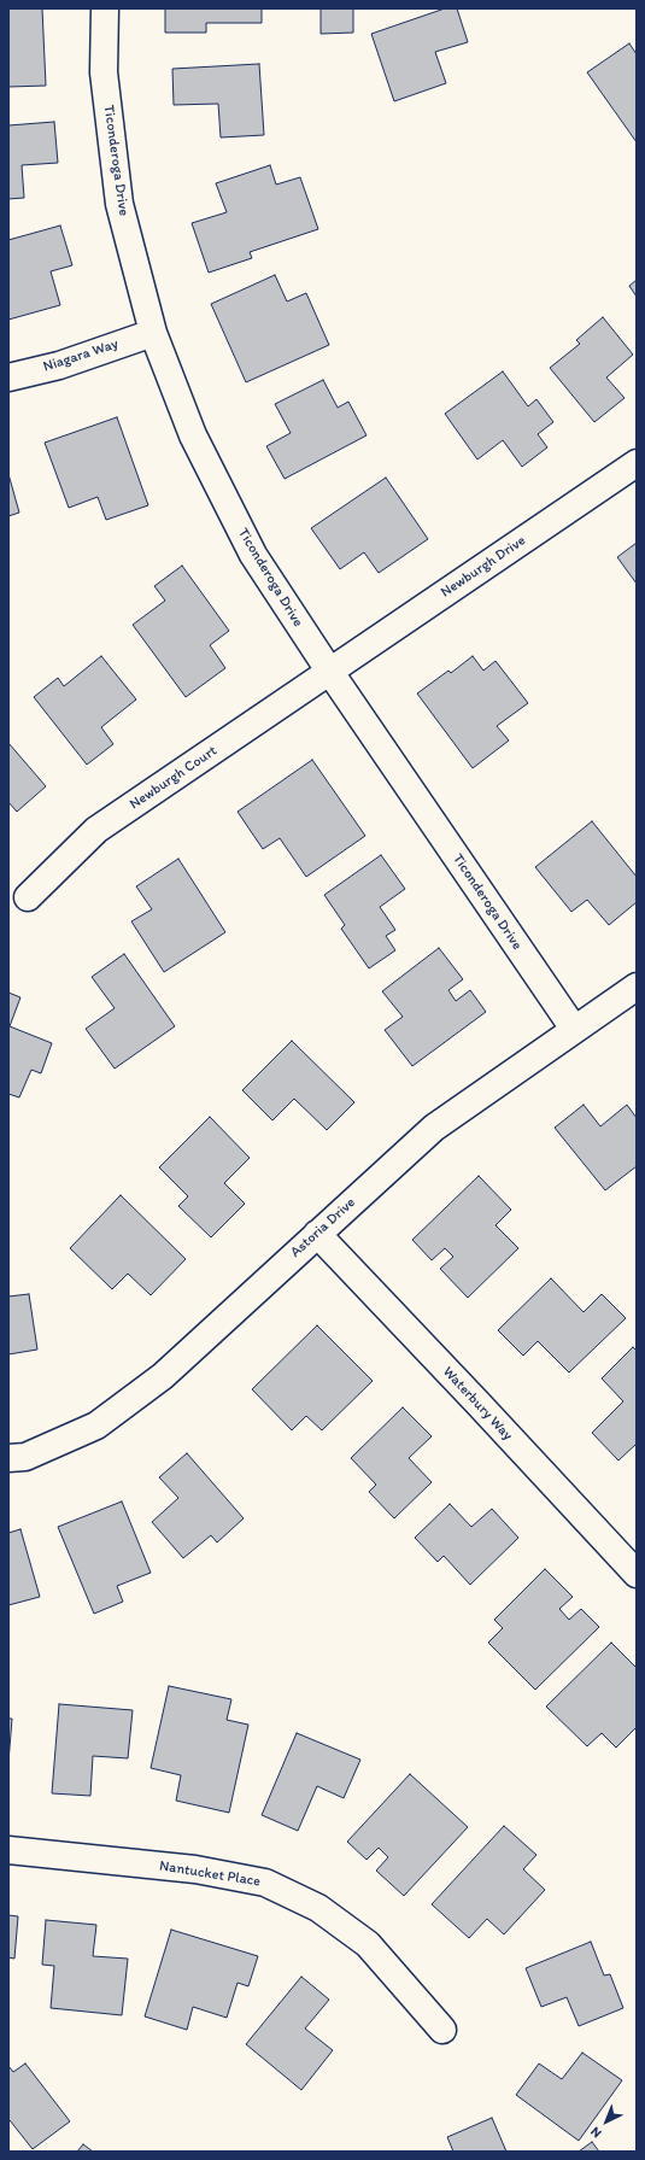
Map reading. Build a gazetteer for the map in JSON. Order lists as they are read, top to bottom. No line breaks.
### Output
{"streets":{"street":["Ticonderoga Drive","Niagara Way","Newburgh Drive","Newburgh Court","Astoria Drive","Waterbury Way","Nantucket Place"]},"crossings":[["Ticonderoga Drive","Niagara Way"],["Ticonderoga Drive","Newburgh Drive"],["Ticonderoga Drive","Newburgh Court"],["Ticonderoga Drive","Astoria Drive"],["Newburgh Drive","Newburgh Court"],["Astoria Drive","Waterbury Way"]],"north":"bottom left"}
